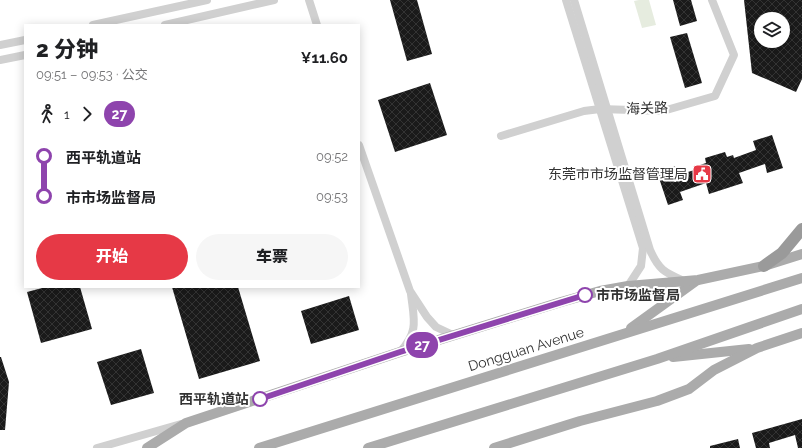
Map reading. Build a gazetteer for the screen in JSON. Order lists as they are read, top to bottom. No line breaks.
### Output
{"streets":{"main road":["Dongguan Avenue"],"street":["海关路"]},"places":{"public building":["东莞市市场监督管理局"],"other":["市市场监督局","西平轨道站"]},"lines":["bus line 27"],"page":{"on_map":"27","heading":["2 分钟","09:51 – 09:53 · 公交","¥11.60"],"legs":["1","27"],"list":[{"name":"西平轨道站","value":"09:52"},{"name":"市市场监督局","value":"09:53"}],"buttons":["开始","车票"]}}
